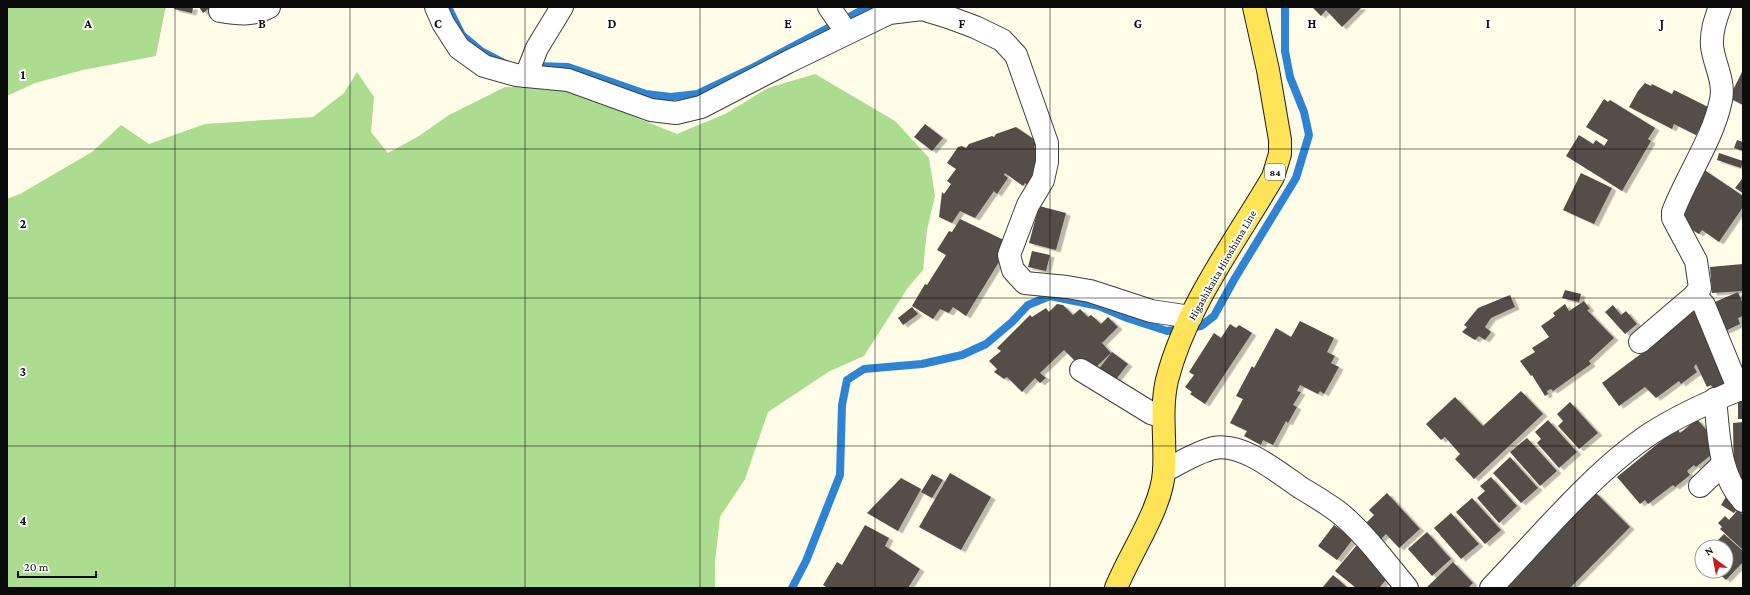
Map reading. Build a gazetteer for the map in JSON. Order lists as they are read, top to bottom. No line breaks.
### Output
{"streets":{"main road":["84","Higashikaita Hiroshima Line"]},"scale_bar":"20 m","north":"top left","grid":{"columns":["A","B","C","D","E","F","G","H","I","J"],"rows":["1","2","3","4"]}}
